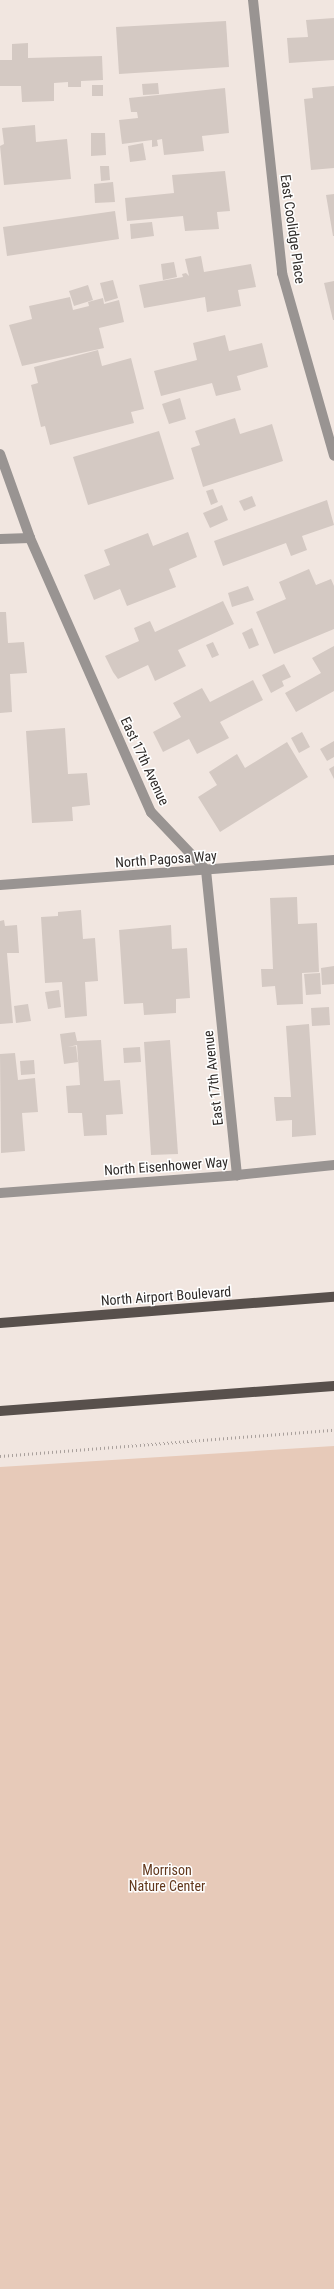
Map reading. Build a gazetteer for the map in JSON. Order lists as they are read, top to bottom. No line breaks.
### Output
{"streets":{"main road":["North Airport Boulevard"],"street":["East Coolidge Place","East 17th Avenue","North Pagosa Way","North Eisenhower Way"]},"crossings":[["East 17th Avenue","North Pagosa Way"],["East 17th Avenue","North Eisenhower Way"]],"parks":["Morrison Nature Center"]}
